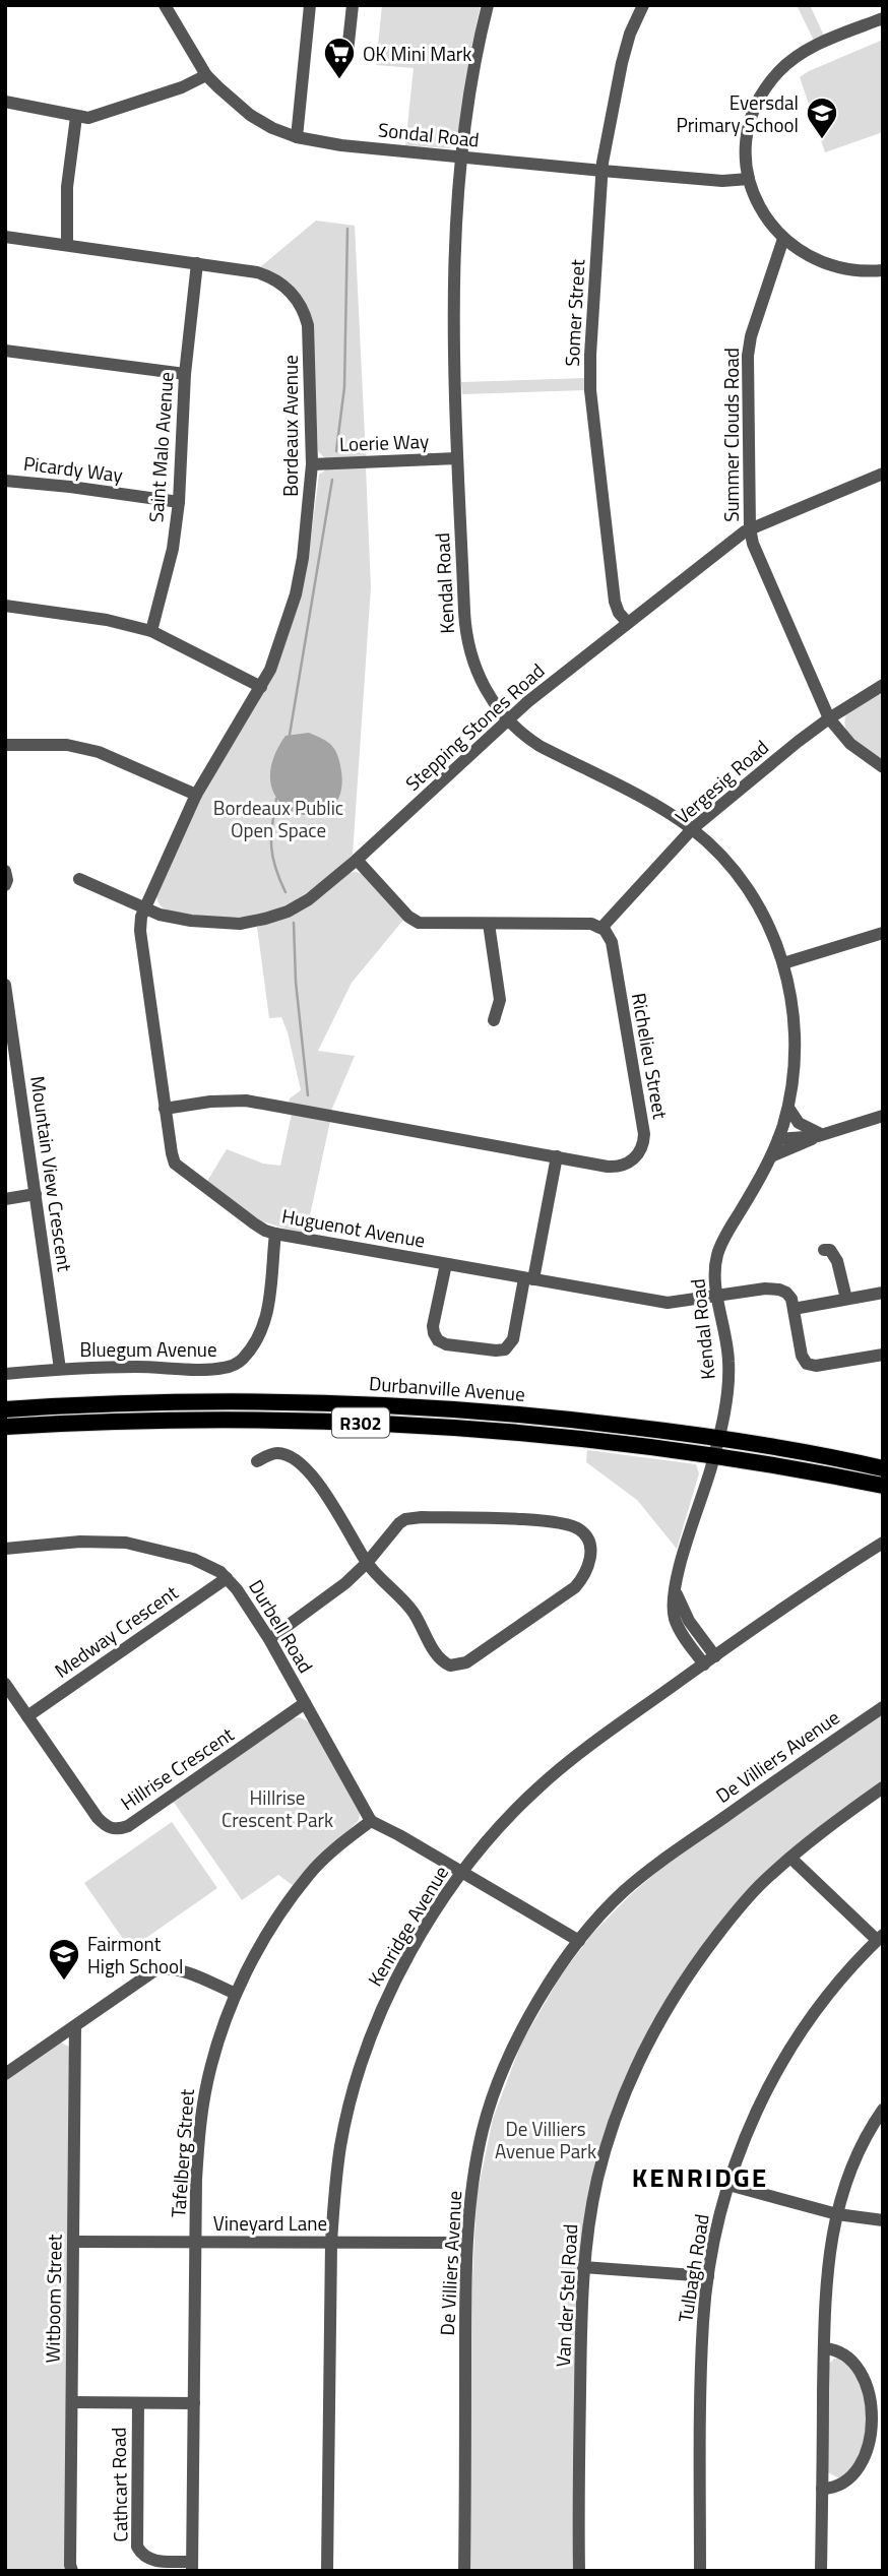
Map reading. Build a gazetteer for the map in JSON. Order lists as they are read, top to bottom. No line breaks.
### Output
{"streets":{"main road":["Durbanville Avenue","R302"],"street":["Sondal Road","Somer Street","Bordeaux Avenue","Summer Clouds Road","Loerie Way","Saint Malo Avenue","Picardy Way","Kendal Road","Stepping Stones Road","Vergesig Road","Richelieu Street","Mountain View Crescent","Huguenot Avenue","Bluegum Avenue","Durbell Road","Medway Crescent","De Villiers Avenue","Hillrise Crescent","Kenridge Avenue","Tafelberg Street","Vineyard Lane","Tulbagh Road","Van der Stel Road","Witboom Street","Cathcart Road"]},"crossings":[["Sondal Road","Somer Street"],["Sondal Road","Kendal Road"],["Somer Street","Stepping Stones Road"],["Bordeaux Avenue","Loerie Way"],["Bordeaux Avenue","Saint Malo Avenue"],["Bordeaux Avenue","Stepping Stones Road"],["Bordeaux Avenue","Huguenot Avenue"],["Summer Clouds Road","Stepping Stones Road"],["Summer Clouds Road","Vergesig Road"],["Loerie Way","Kendal Road"],["Saint Malo Avenue","Picardy Way"],["Kendal Road","Stepping Stones Road"],["Kendal Road","Vergesig Road"],["Kendal Road","Huguenot Avenue"],["Kendal Road","Durbanville Avenue"],["Kendal Road","Kenridge Avenue"],["Stepping Stones Road","Huguenot Avenue"],["Vergesig Road","Richelieu Street"],["Richelieu Street","Huguenot Avenue"],["Mountain View Crescent","Bluegum Avenue"],["Huguenot Avenue","Bluegum Avenue"],["Durbell Road","Medway Crescent"],["Durbell Road","Hillrise Crescent"],["Durbell Road","Tafelberg Street"],["Medway Crescent","Hillrise Crescent"],["De Villiers Avenue","Vineyard Lane"],["Kenridge Avenue","Vineyard Lane"],["Tafelberg Street","Vineyard Lane"],["Tafelberg Street","Cathcart Road"],["Vineyard Lane","Witboom Street"]],"districts":["KENRIDGE"],"parks":["Bordeaux Public Open Space","Hillrise Crescent Park","De Villiers Avenue Park"],"places":{"supermarket":["OK Mini Mark"],"school or university":["Eversdal Primary School","Fairmont High School"]}}
